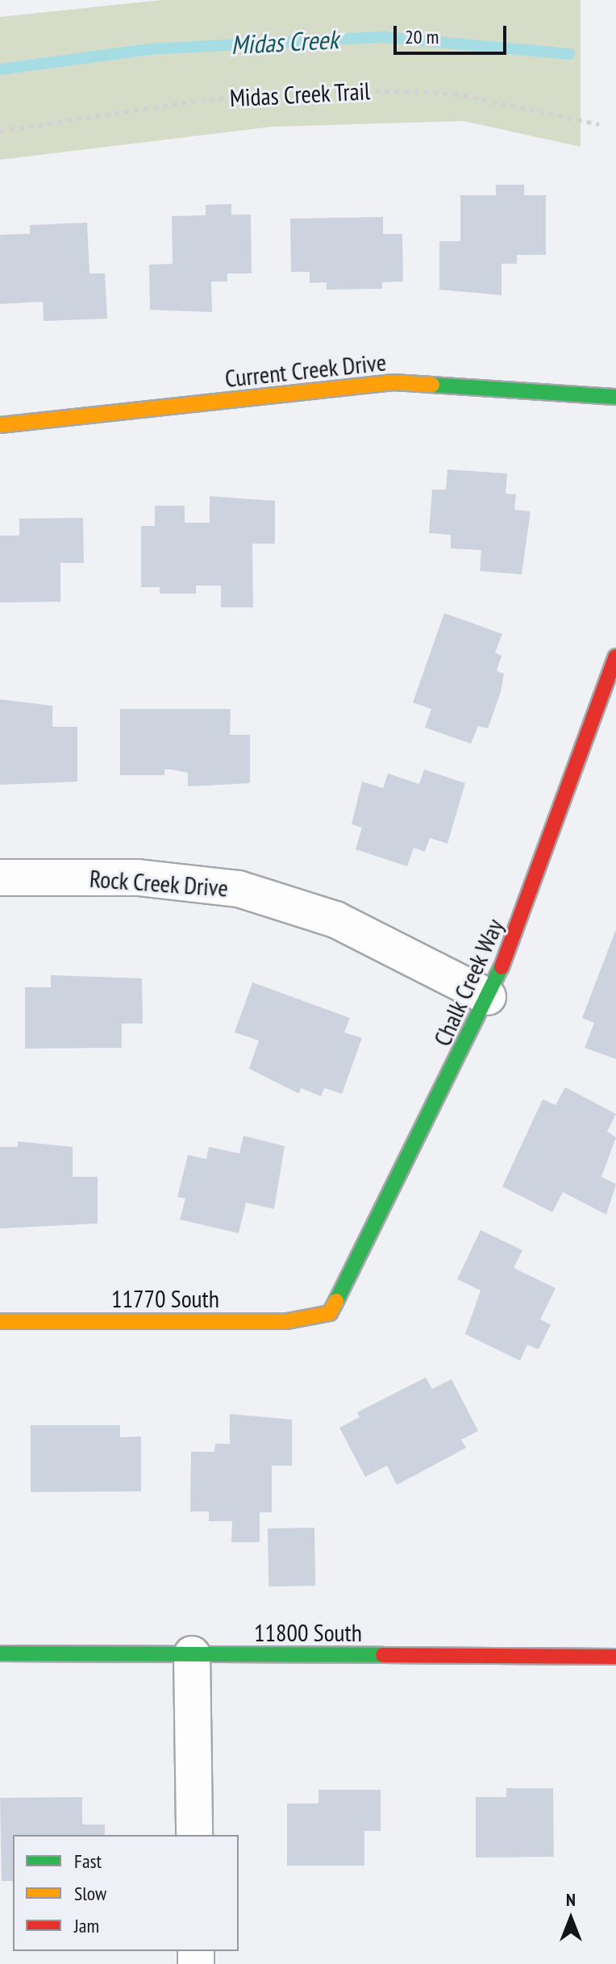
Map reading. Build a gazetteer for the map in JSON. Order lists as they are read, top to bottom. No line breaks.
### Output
{"streets":{"street":["Current Creek Drive","Rock Creek Drive","Chalk Creek Way","11770 South","11800 South"],"path":["Midas Creek Trail"]},"crossings":[["Rock Creek Drive","Chalk Creek Way"],["Chalk Creek Way","11770 South"]],"water":["Midas Creek"],"legend":["Fast","Slow","Jam"],"scale_bar":"20 m","north":"top"}
